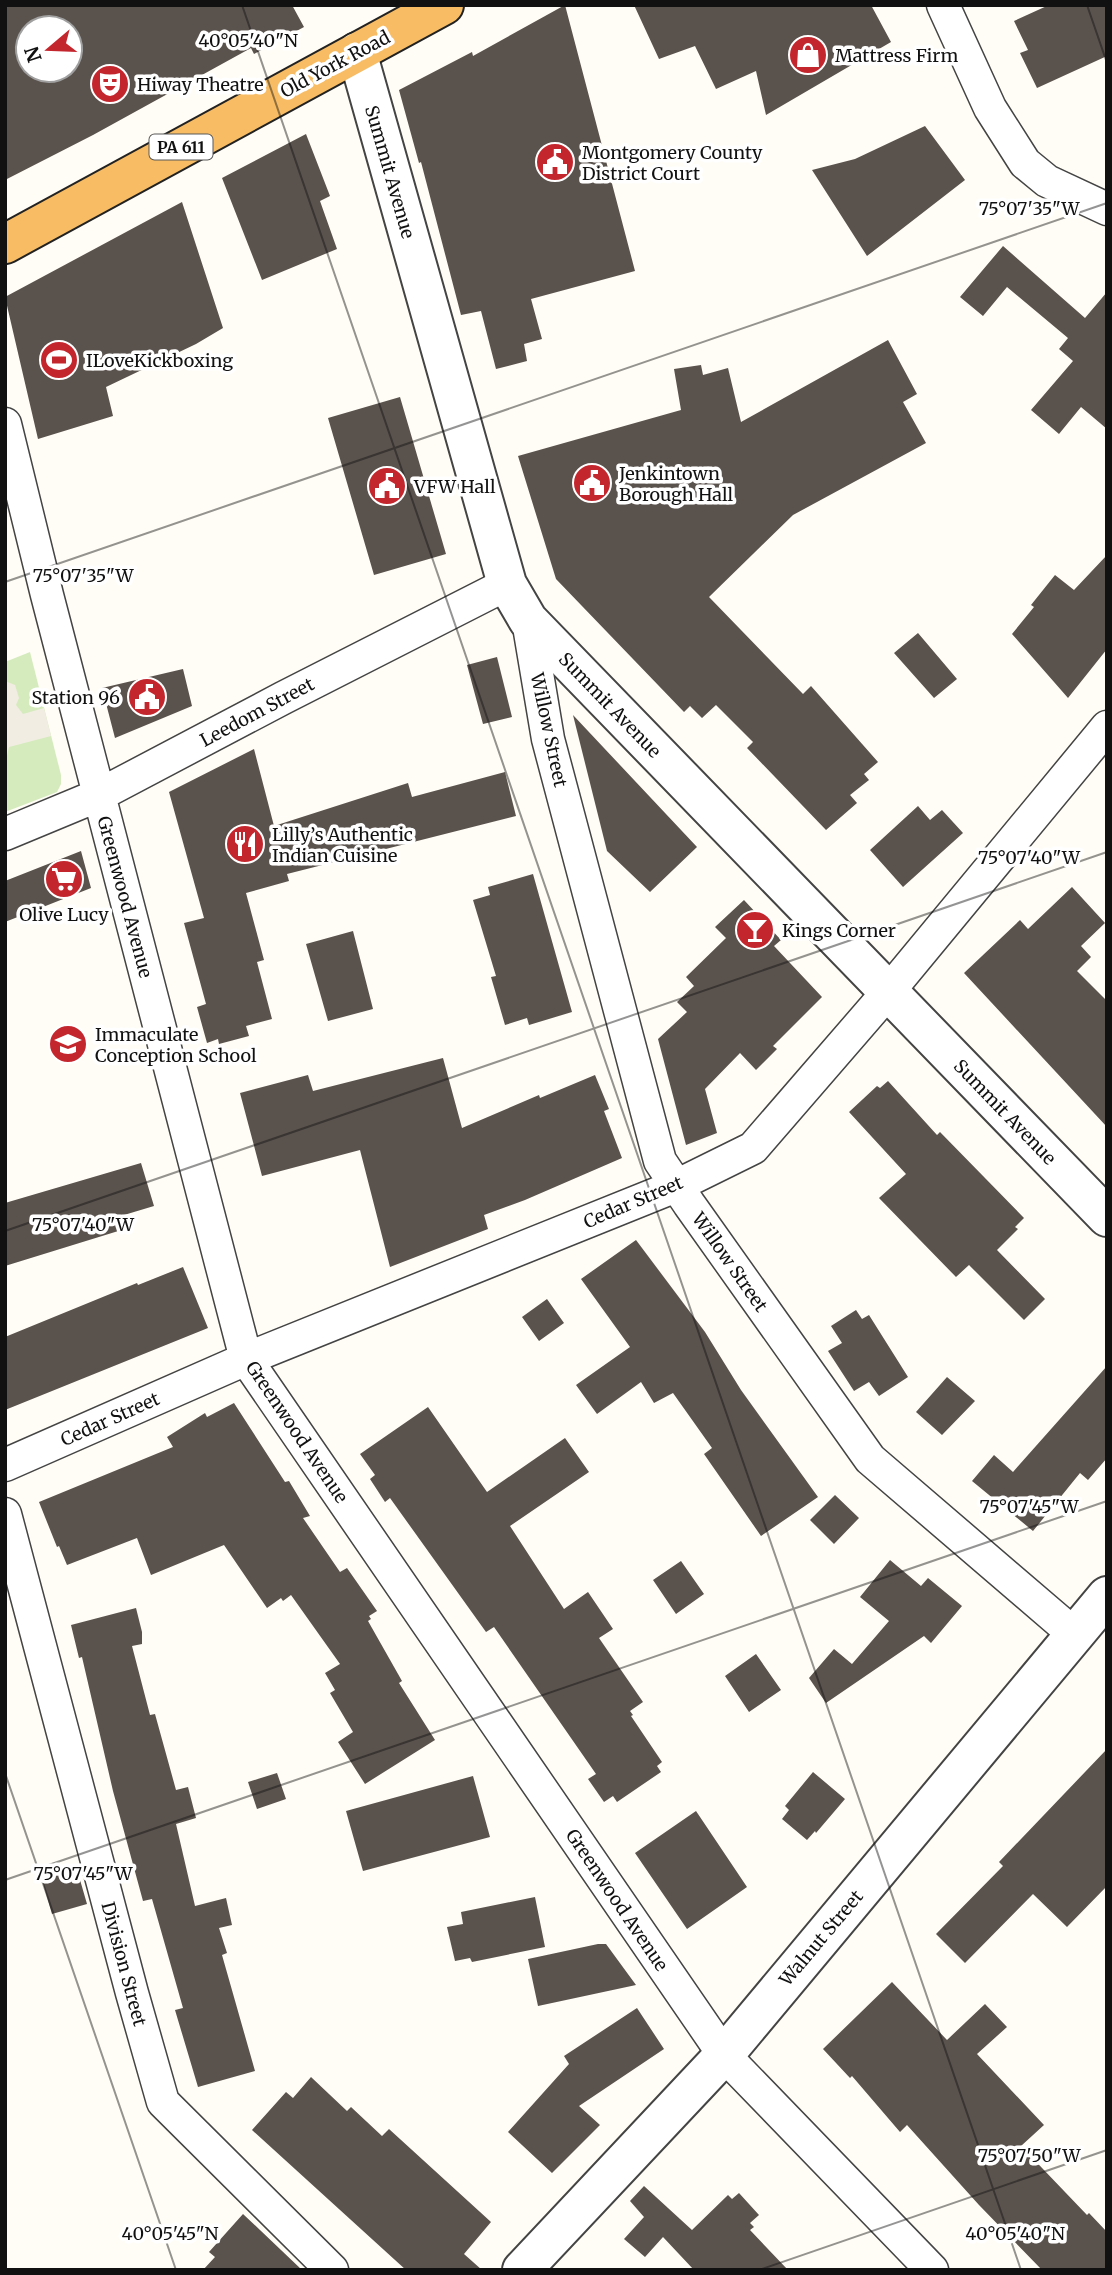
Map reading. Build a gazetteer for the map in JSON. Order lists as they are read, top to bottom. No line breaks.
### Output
{"streets":{"highway":["Old York Road","PA 611"],"street":["Summit Avenue","Leedom Street","Willow Street","Greenwood Avenue","Cedar Street","Walnut Street","Division Street"]},"crossings":[["Old York Road","Summit Avenue"],["Summit Avenue","Leedom Street"],["Summit Avenue","Willow Street"],["Summit Avenue","Cedar Street"],["Leedom Street","Greenwood Avenue"],["Willow Street","Cedar Street"],["Willow Street","Walnut Street"],["Greenwood Avenue","Cedar Street"],["Greenwood Avenue","Walnut Street"]],"places":{"shop":["Mattress Firm"],"theatre":["Hiway Theatre"],"public building":["Montgomery County District Court","Jenkintown Borough Hall","VFW Hall","Station 96"],"sports":["ILoveKickboxing"],"restaurant":["Lilly’s Authentic Indian Cuisine"],"supermarket":["Olive Lucy"],"bar":["Kings Corner"],"school or university":["Immaculate Conception School"]},"north":"left","coordinates":["40°05'40\"N","75°07'35\"W","75°07'40\"W","75°07'45\"W","75°07'50\"W","40°05'45\"N"]}
